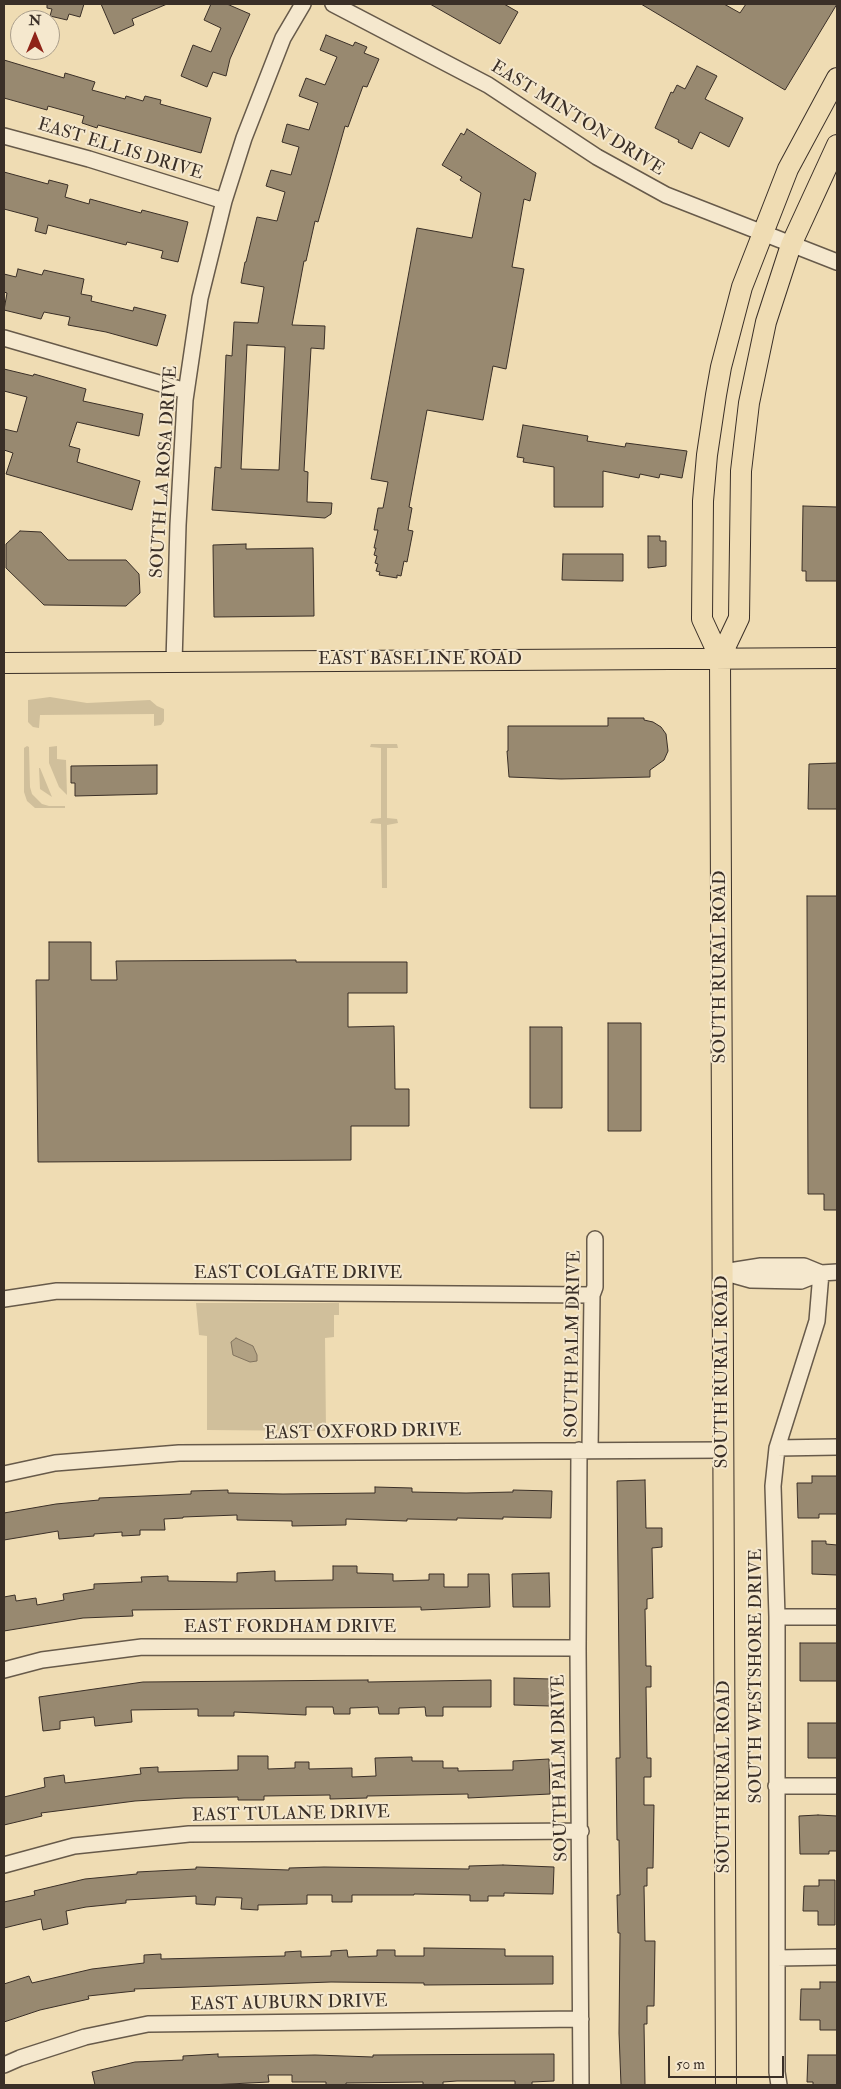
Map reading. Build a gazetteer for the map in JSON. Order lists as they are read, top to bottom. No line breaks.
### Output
{"streets":{"main road":["EAST BASELINE ROAD","SOUTH RURAL ROAD"],"street":["EAST MINTON DRIVE","EAST ELLIS DRIVE","SOUTH LA ROSA DRIVE","EAST COLGATE DRIVE","SOUTH PALM DRIVE","EAST OXFORD DRIVE","EAST FORDHAM DRIVE","SOUTH WESTSHORE DRIVE","EAST TULANE DRIVE","EAST AUBURN DRIVE"]},"crossings":[["EAST MINTON DRIVE","SOUTH RURAL ROAD"],["EAST ELLIS DRIVE","SOUTH LA ROSA DRIVE"],["SOUTH LA ROSA DRIVE","EAST BASELINE ROAD"],["EAST BASELINE ROAD","SOUTH RURAL ROAD"],["SOUTH RURAL ROAD","EAST OXFORD DRIVE"],["EAST COLGATE DRIVE","SOUTH PALM DRIVE"],["SOUTH PALM DRIVE","EAST OXFORD DRIVE"],["SOUTH PALM DRIVE","EAST FORDHAM DRIVE"],["SOUTH PALM DRIVE","EAST TULANE DRIVE"],["SOUTH PALM DRIVE","EAST AUBURN DRIVE"]],"scale_bar":"50 m","north":"top"}
